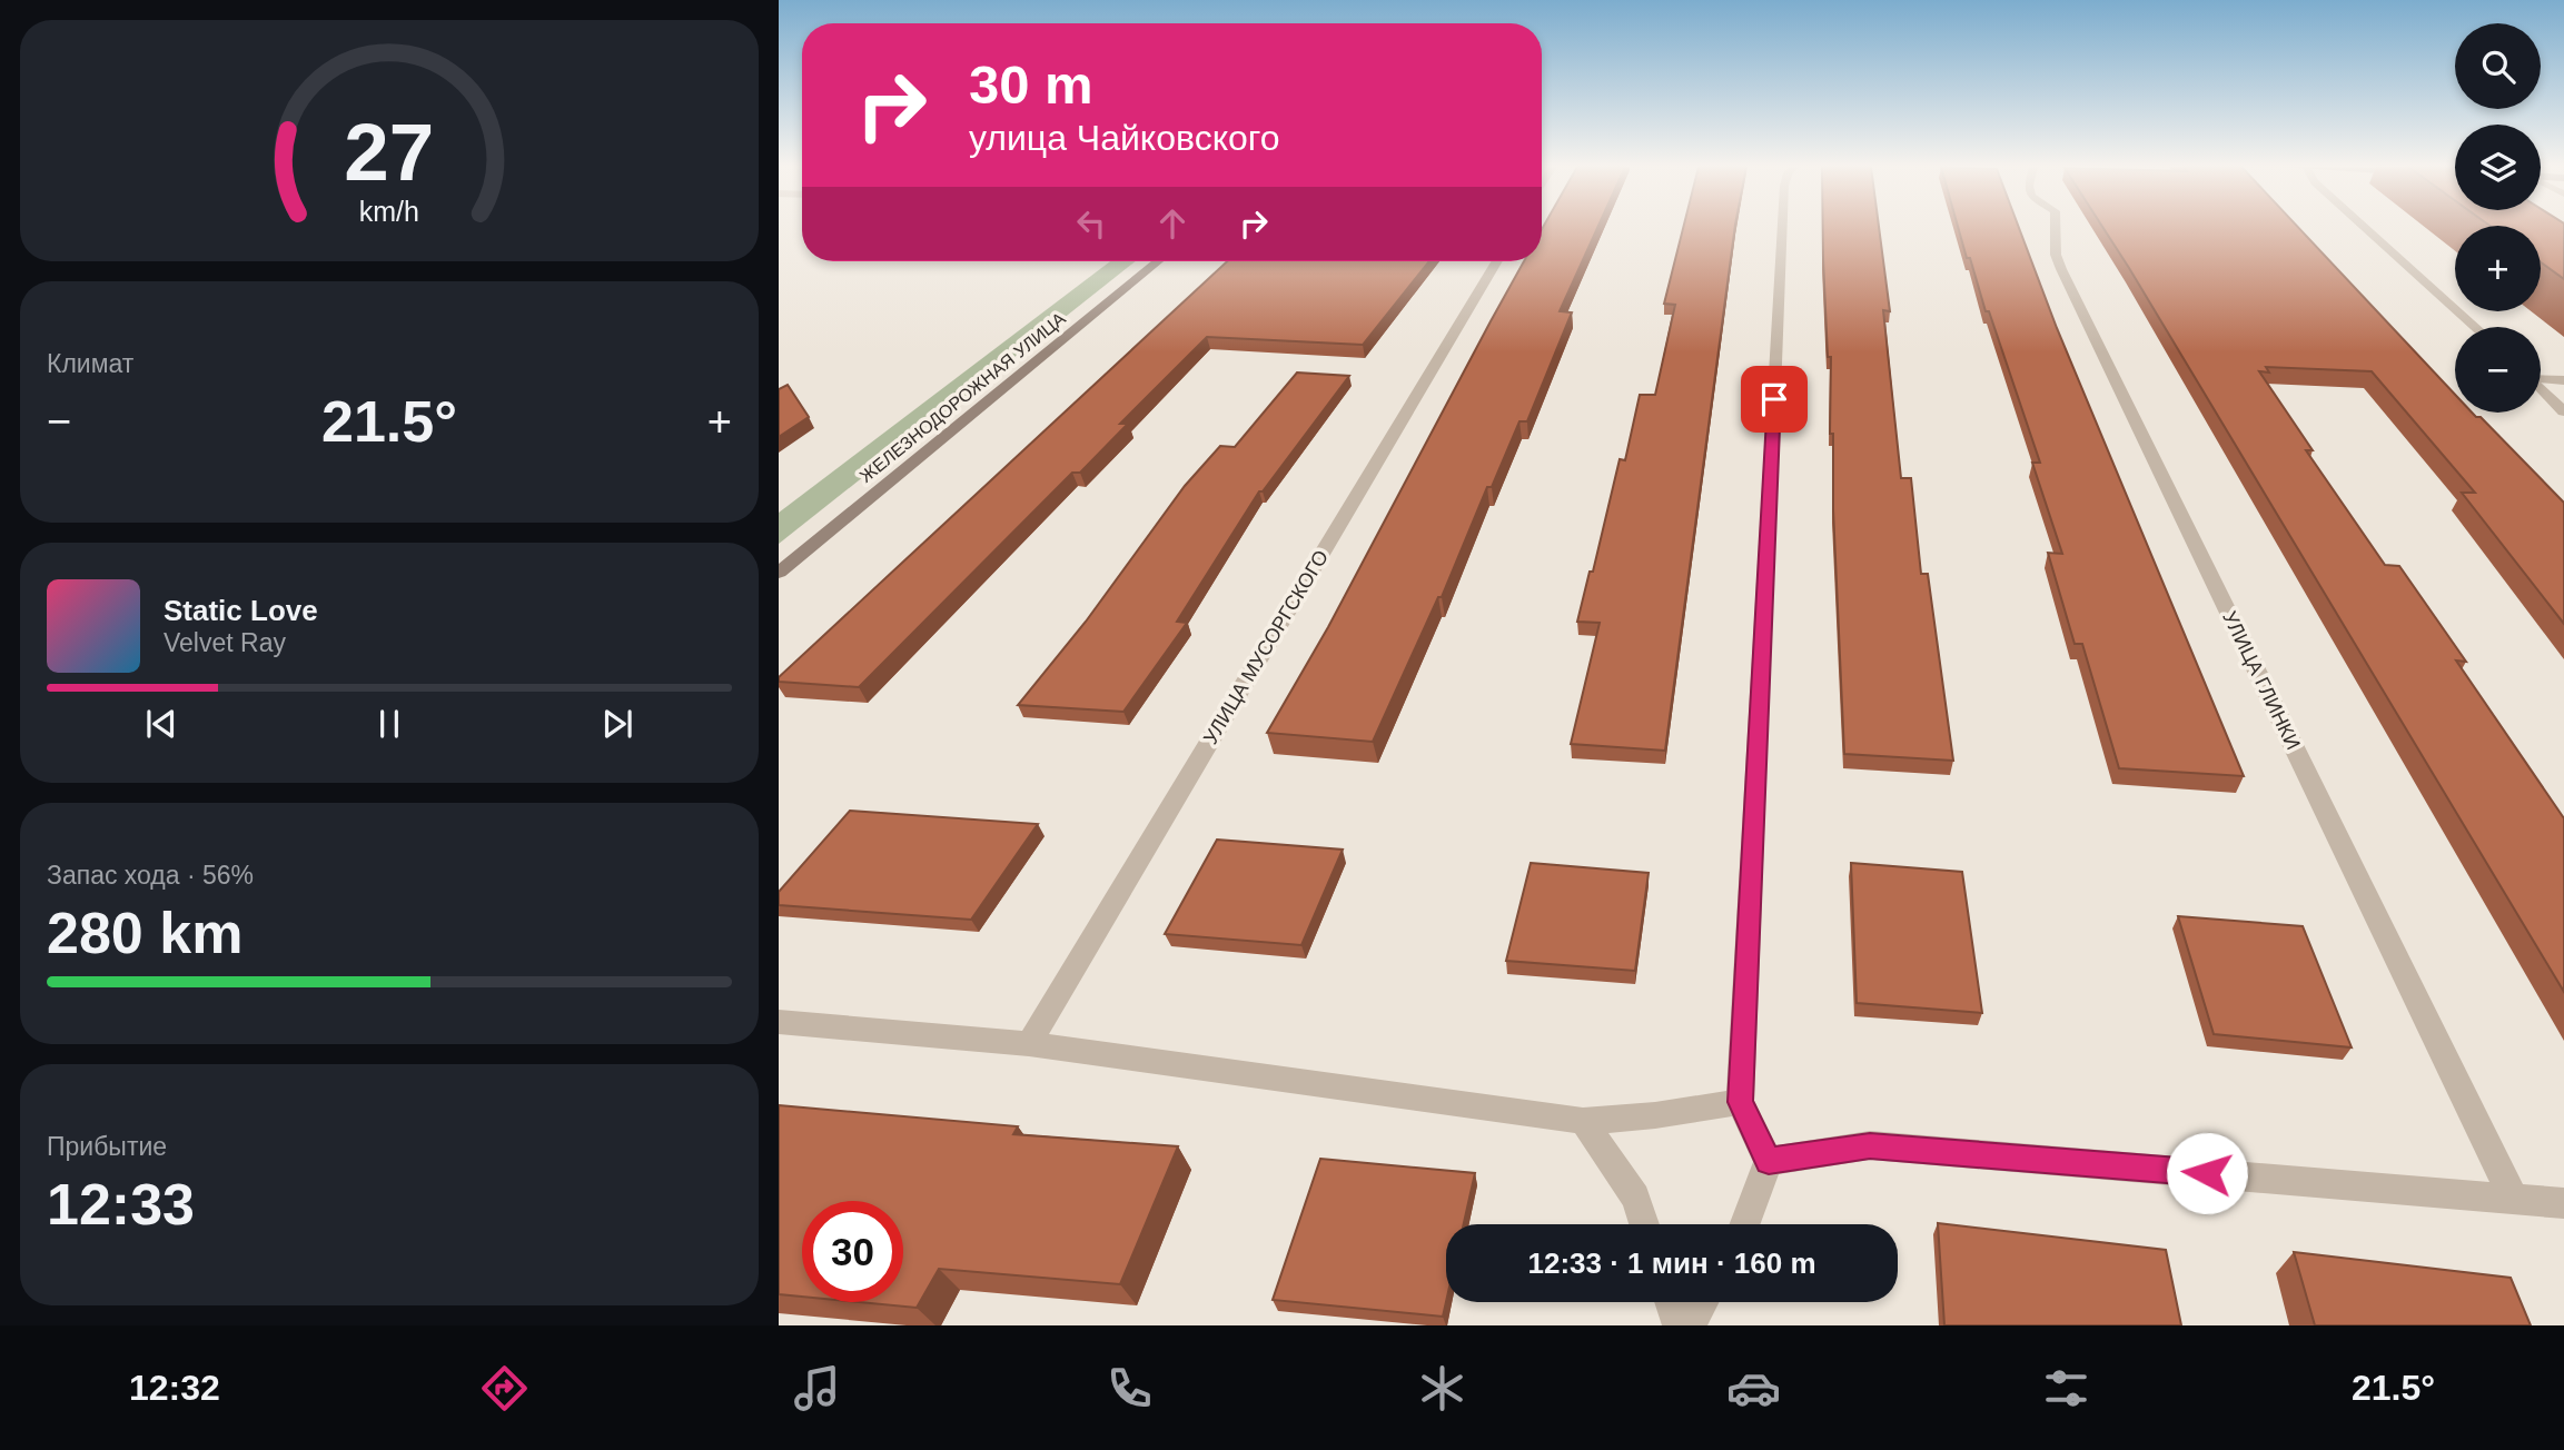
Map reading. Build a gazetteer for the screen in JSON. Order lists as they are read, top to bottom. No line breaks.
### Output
{"streets":{"street":["ЖЕЛЕЗНОДОРОЖНАЯ УЛИЦА","УЛИЦА МУСОРГСКОГО","УЛИЦА ГЛИНКИ"]},"page":{"map_buttons":["+","−"],"turn":["30 m","улица Чайковского"],"tile":["Климат",["Запас хода · 56%","280 km"],["Прибытие","12:33"]],"heat":["−","21.5°","+"],"song":["Static Love","Velvet Ray"],"limit":"30","trip":"12:33 · 1 мин · 160 m","tabs":["12:32","21.5°"],"gauge":["27","km/h"]}}
